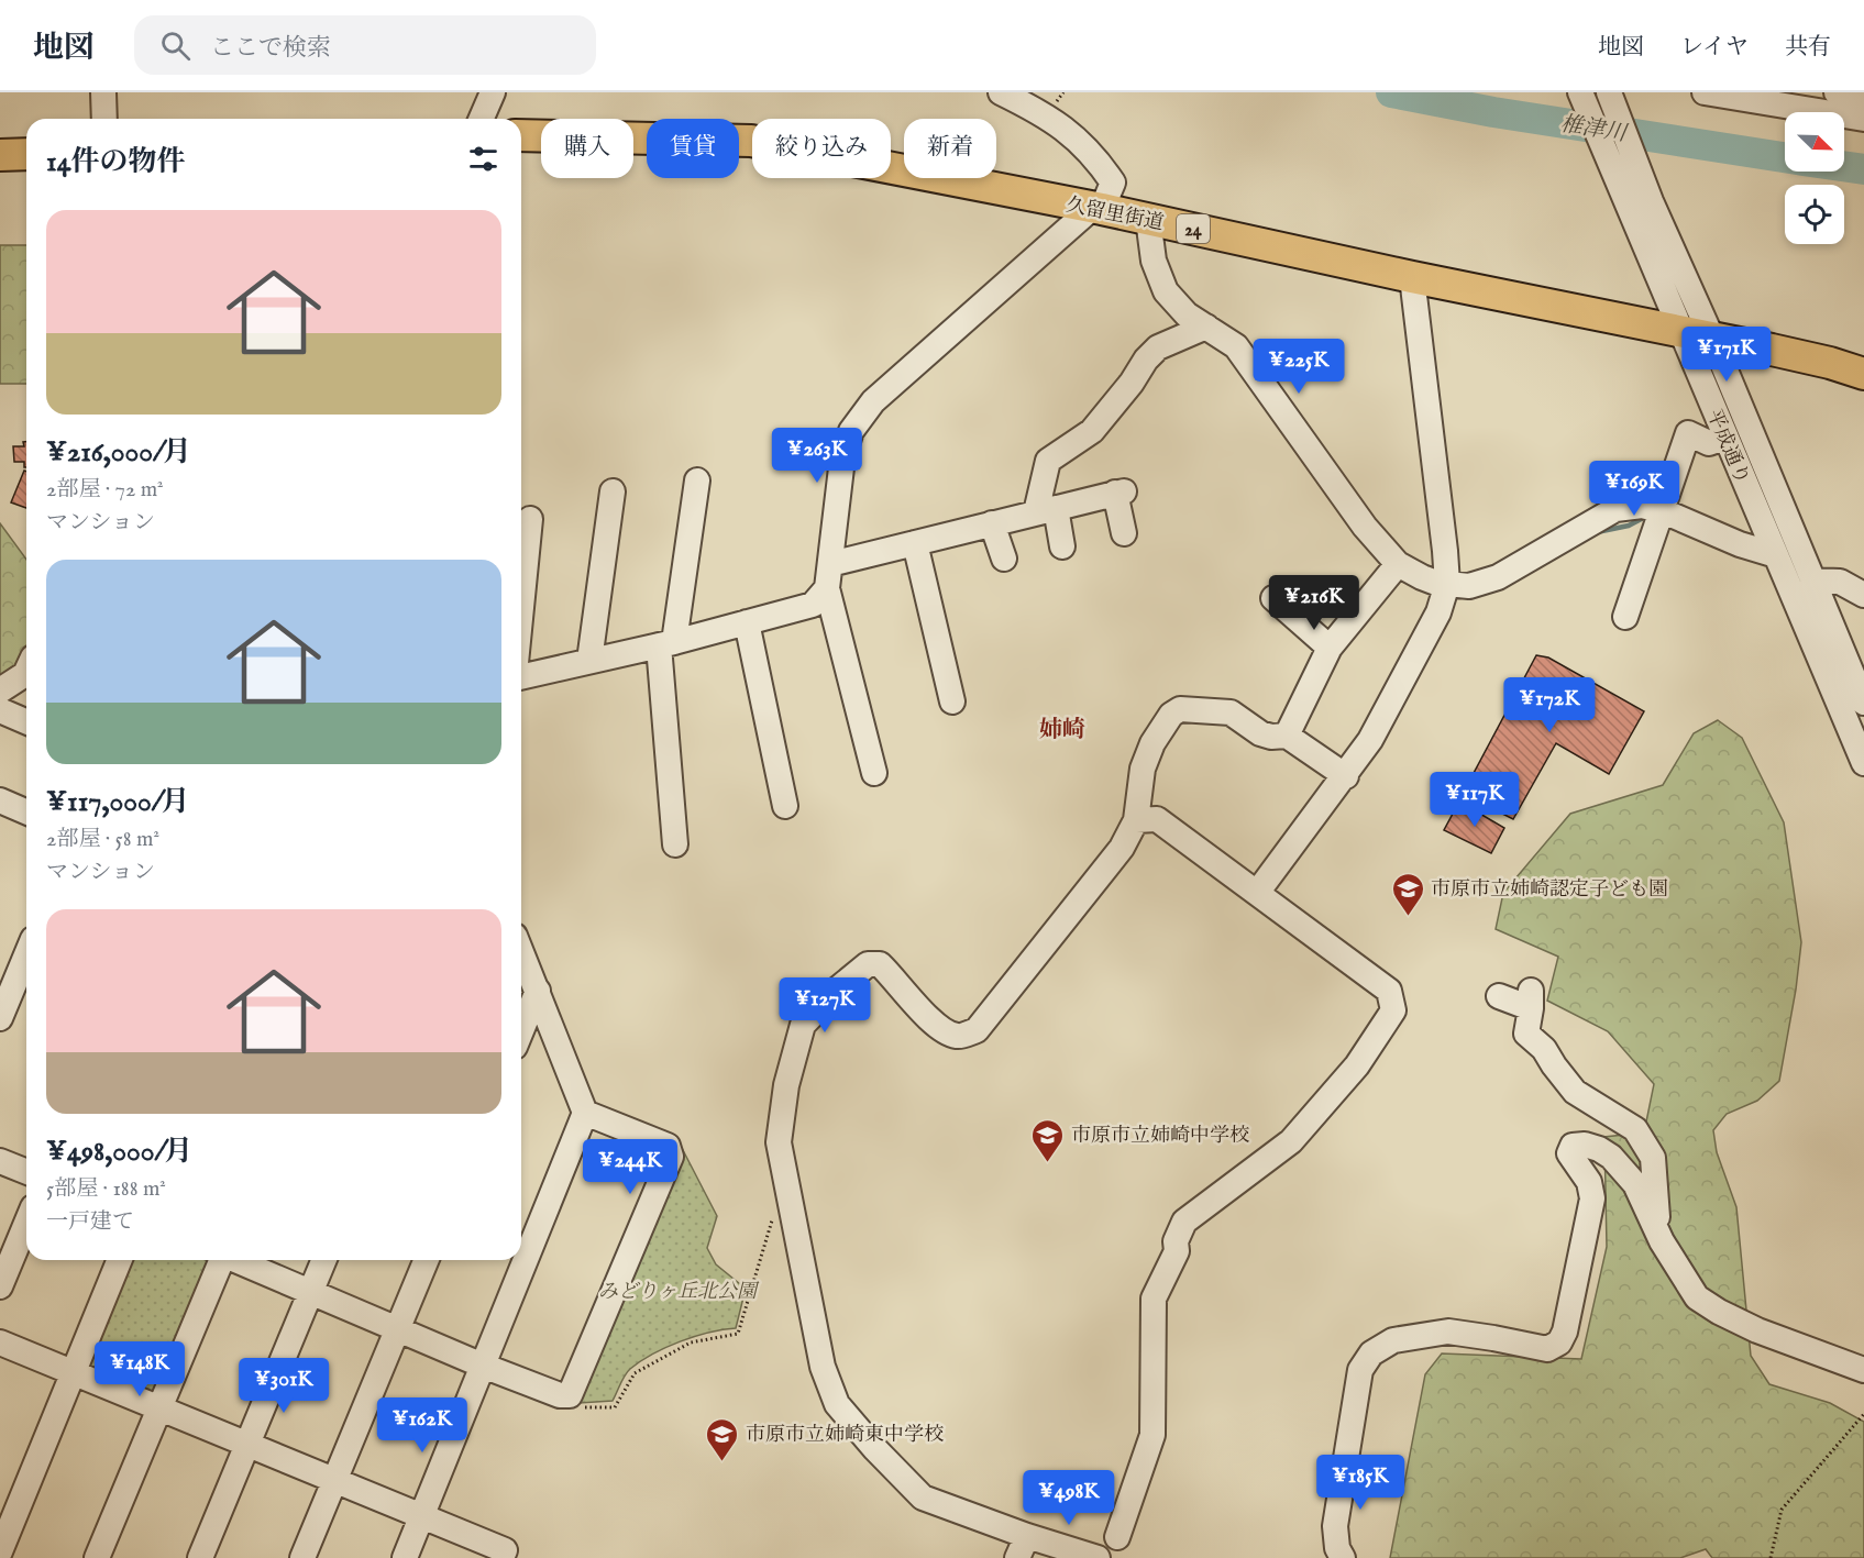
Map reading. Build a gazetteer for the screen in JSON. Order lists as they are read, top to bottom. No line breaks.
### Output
{"streets":{"main road":["久留里街道","24"],"street":["平成通り"]},"crossings":[["久留里街道","平成通り"]],"districts":["姉崎"],"water":["椎津川"],"parks":["みどりヶ丘北公園"],"places":{"school or university":["市原市立姉崎認定子ども園","市原市立姉崎中学校","市原市立姉崎東中学校"]},"north":"bottom right","page":{"header":"地図","search":"ここで検索","nav":["地図","レイヤ","共有"],"chip":["購入","賃貸","絞り込み","新着"],"heading":"14件の物件","list":[{"name":"¥216,000/月","note":"2部屋 · 72 m² · マンション"},{"name":"¥117,000/月","note":"2部屋 · 58 m² · マンション"},{"name":"¥498,000/月","note":"5部屋 · 188 m² · 一戸建て"}],"price":["¥171K","¥225K","¥263K","¥169K","¥216K","¥172K","¥117K","¥127K","¥244K","¥148K","¥301K","¥162K","¥185K","¥498K"]}}
